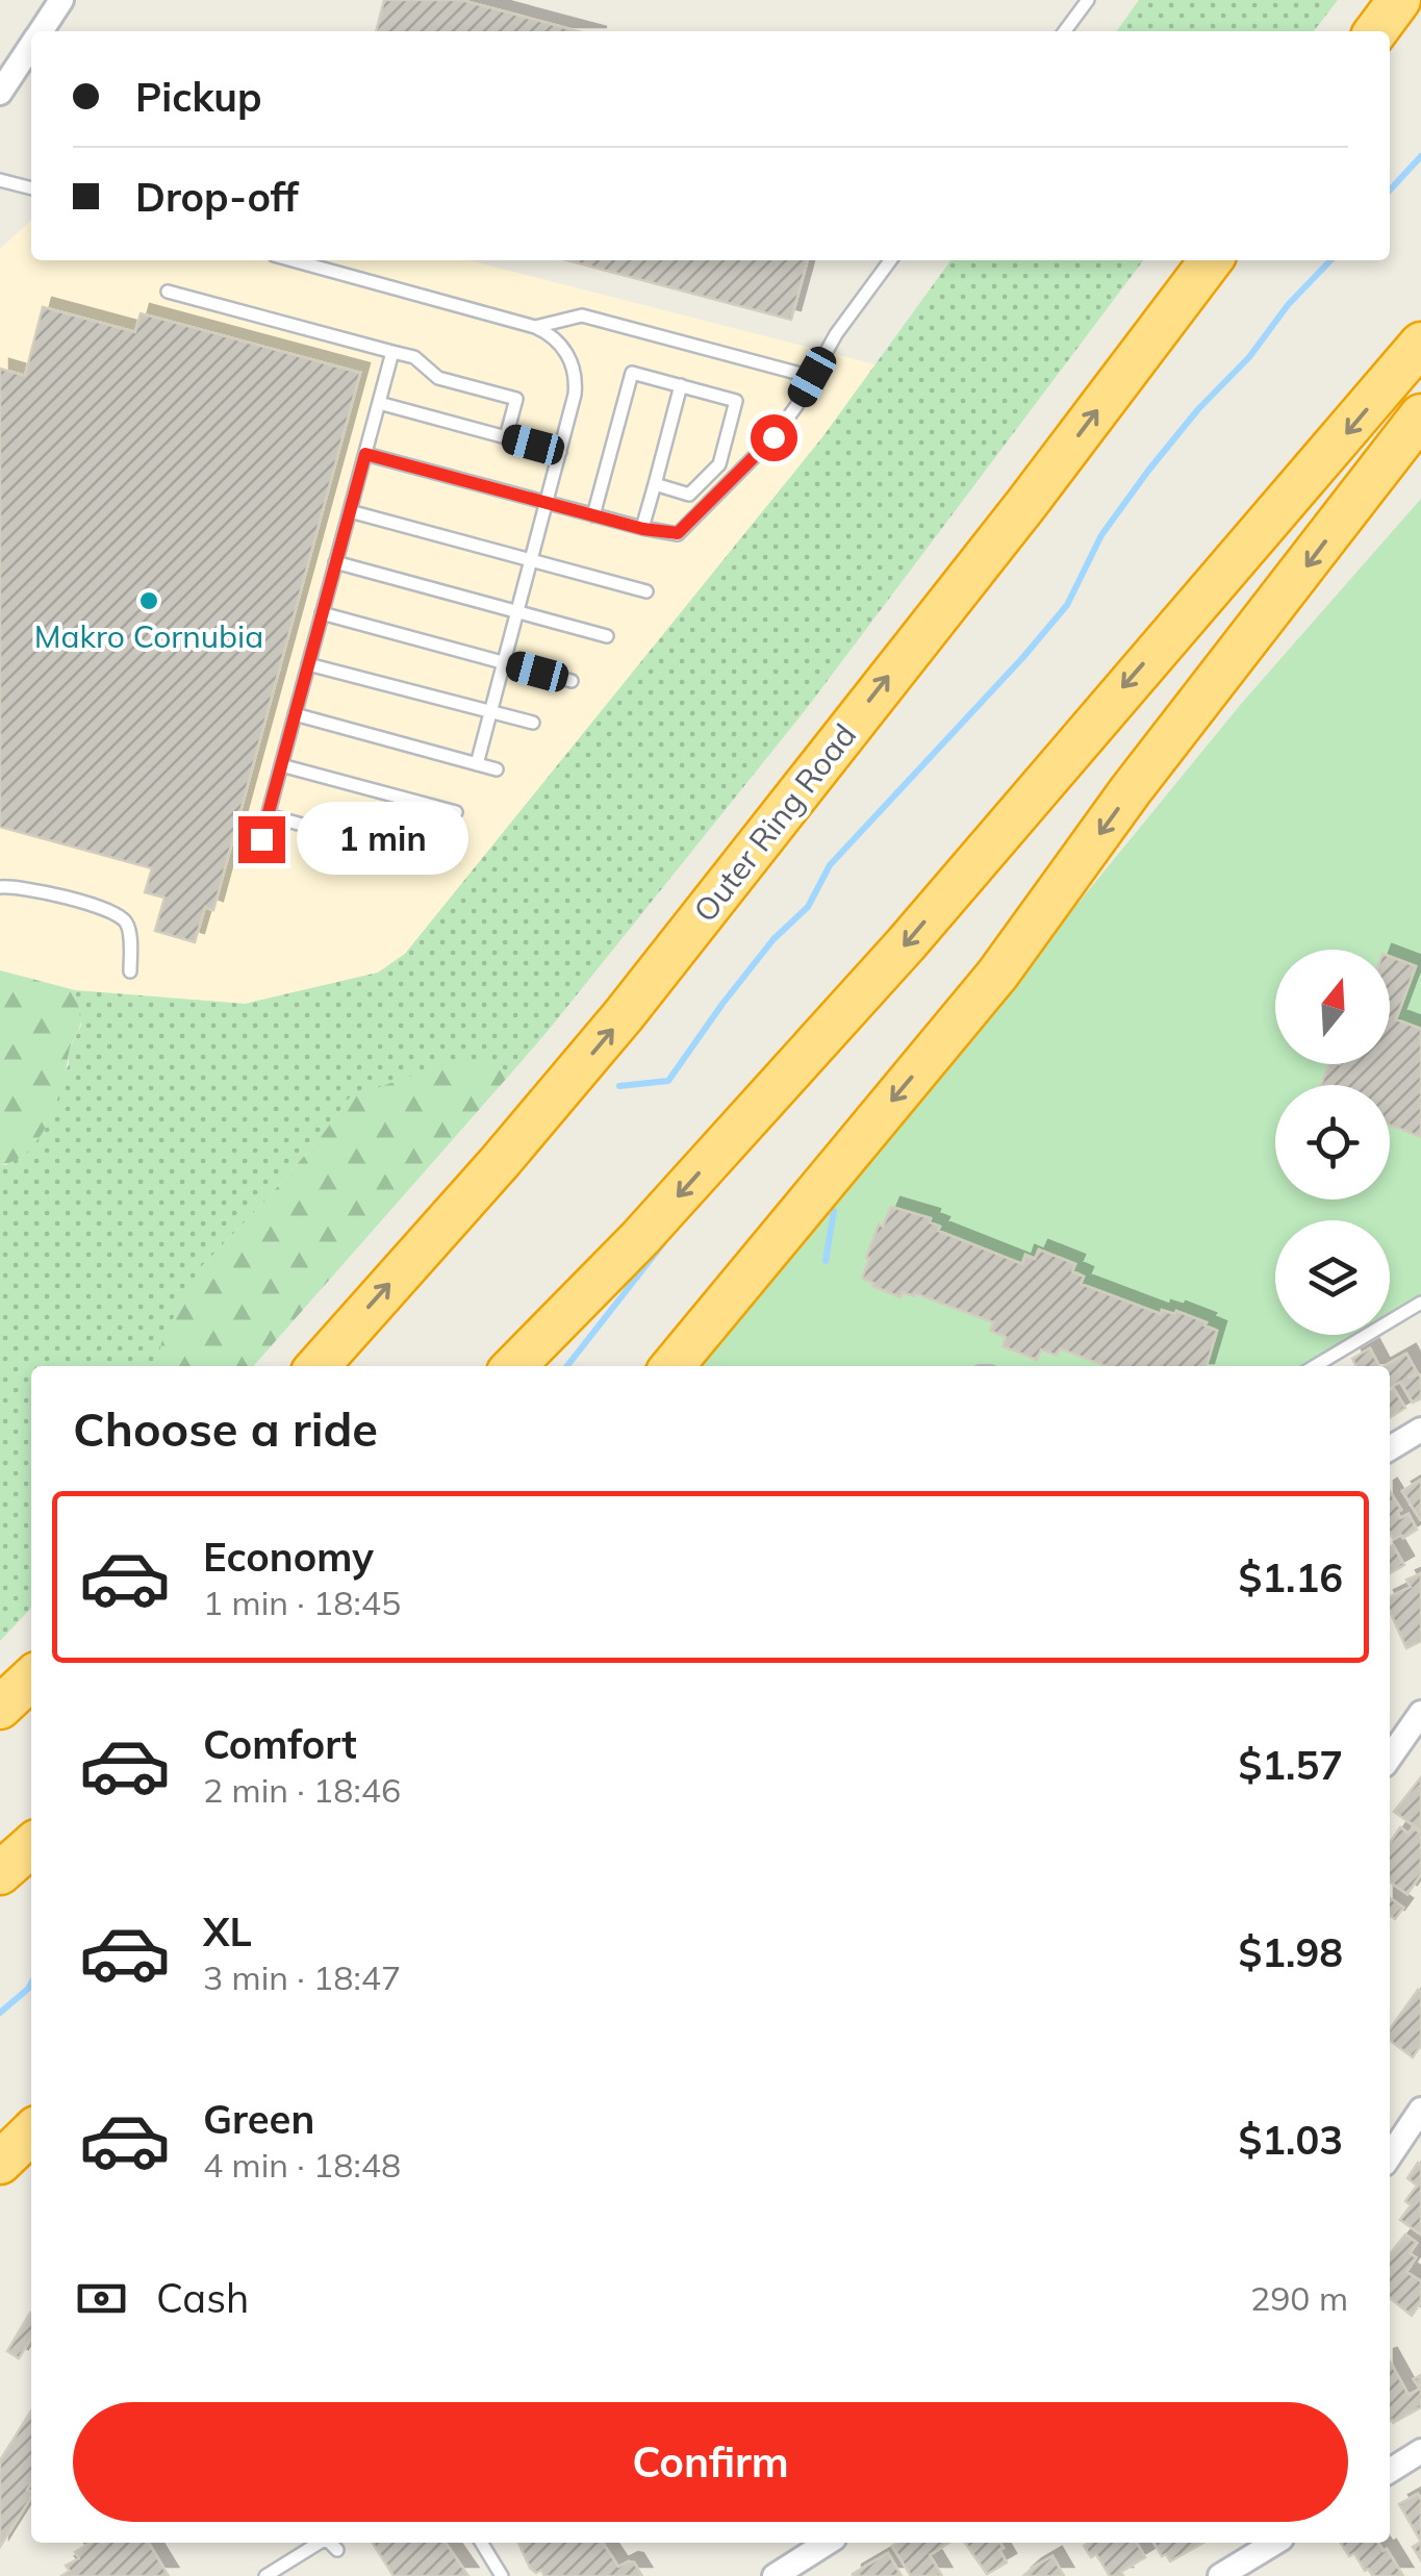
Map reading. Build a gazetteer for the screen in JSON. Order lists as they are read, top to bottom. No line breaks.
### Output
{"streets":{"highway":["Outer Ring Road"]},"places":["Makro Cornubia"],"north":"top","page":{"banner":["Pickup","Drop-off"],"bubble":"1 min","heading":"Choose a ride","list":[{"name":"Economy","note":"1 min · 18:45","value":"$1.16"},{"name":"Comfort","note":"2 min · 18:46","value":"$1.57"},{"name":"XL","note":"3 min · 18:47","value":"$1.98"},{"name":"Green","note":"4 min · 18:48","value":"$1.03"}],"pay":["Cash","290 m"],"buttons":"Confirm"}}
